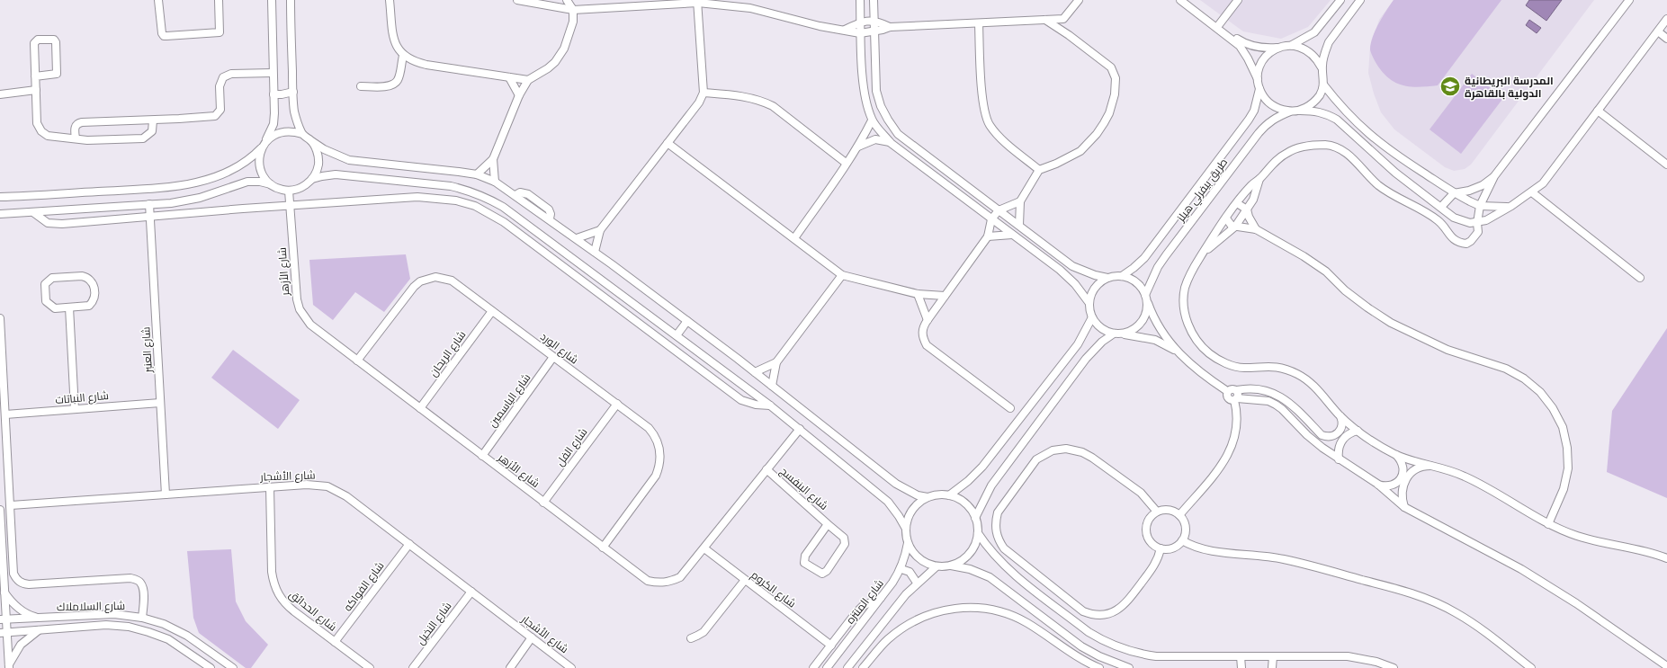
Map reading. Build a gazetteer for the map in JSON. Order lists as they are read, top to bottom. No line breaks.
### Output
{"streets":{"street":["طريق بيفرلي هيلز","شارع الأزهر","شارع الورد","شارع العنبر","شارع الريحان","شارع النباتات","شارع الياسمين","شارع الفل","شارع الأشجار","شارع البنفسج","شارع الفواكه","شارع الكروم","شارع المنتزه","شارع السلاملاك","شارع الحدائق","شارع النخيل"]},"crossings":[["شارع الأزهر","شارع الورد"],["شارع الأزهر","شارع الريحان"],["شارع الأزهر","شارع الياسمين"],["شارع الأزهر","شارع الفل"],["شارع الأزهر","شارع البنفسج"],["شارع الأزهر","شارع الكروم"],["شارع الورد","شارع الريحان"],["شارع الورد","شارع الياسمين"],["شارع الورد","شارع الفل"],["شارع العنبر","شارع النباتات"],["شارع العنبر","شارع الأشجار"],["شارع الأشجار","شارع الفواكه"],["شارع الأشجار","شارع الحدائق"],["شارع الأشجار","شارع النخيل"],["شارع الفواكه","شارع الحدائق"]],"places":{"school or university":["المدرسة البريطانية الدولية بالقاهرة"]}}
